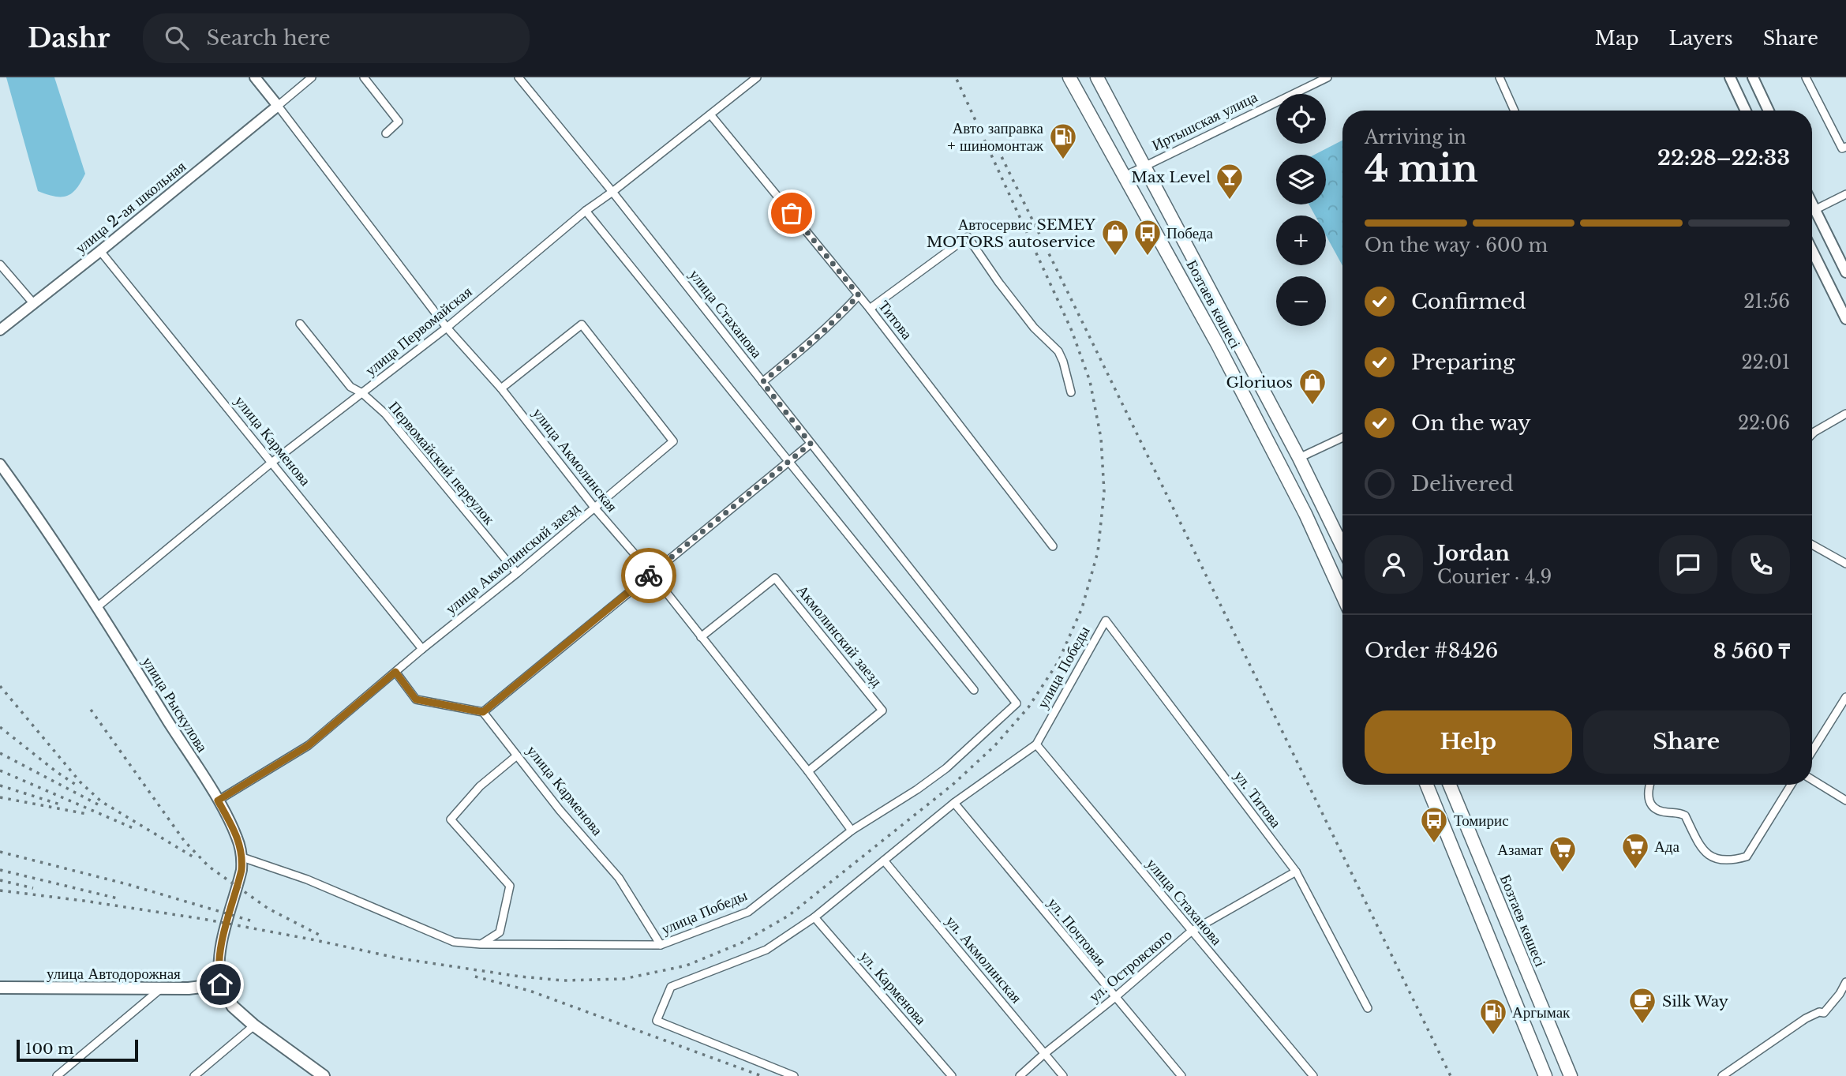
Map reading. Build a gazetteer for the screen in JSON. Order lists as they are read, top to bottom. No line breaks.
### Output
{"streets":{"highway":["Бозтаев көшесі"],"main road":["улица Автодорожная"],"street":["Иртышская улица","улица 2-ая школьная","улица Стаханова","Титова","улица Первомайская","улица Карменова","улица Акмолинская","Первомайский переулок","улица Акмолинский заезд","Акмолинский заезд","улица Победы","улица Рыскулова","ул. Титова","ул. Почтовая","ул. Акмолинская","ул. Островского","ул. Карменова"]},"crossings":[["Иртышская улица","Бозтаев көшесі"],["улица 2-ая школьная","улица Карменова"],["улица 2-ая школьная","улица Акмолинская"],["улица Стаханова","улица Первомайская"],["улица Стаханова","улица Победы"],["улица Стаханова","ул. Островского"],["Титова","улица Первомайская"],["улица Первомайская","улица Карменова"],["улица Первомайская","улица Акмолинская"],["улица Первомайская","Первомайский переулок"],["улица Первомайская","улица Рыскулова"],["улица Карменова","улица Акмолинский заезд"],["улица Карменова","улица Победы"],["улица Акмолинская","улица Акмолинский заезд"],["улица Акмолинская","Акмолинский заезд"],["улица Акмолинская","улица Победы"],["Первомайский переулок","улица Акмолинский заезд"],["улица Акмолинский заезд","улица Рыскулова"],["улица Победы","улица Рыскулова"],["улица Победы","ул. Титова"],["улица Победы","ул. Почтовая"],["улица Победы","ул. Акмолинская"],["улица Победы","ул. Карменова"],["улица Рыскулова","улица Автодорожная"],["ул. Титова","ул. Островского"],["ул. Почтовая","ул. Островского"],["ул. Акмолинская","ул. Островского"]],"places":{"fuel station":["Авто заправка + шиномонтаж","Аргымак"],"bar":["Max Level"],"shop":["Автосервис SEMEY MOTORS autoservice","Gloriuos"],"bus stop":["Победа","Томирис"],"supermarket":["Ада","Азамат"],"cafe":["Silk Way"]},"scale_bar":"100 m","page":{"header":"Dashr","search":"Search here","nav":["Map","Layers","Share"],"map_buttons":["+","−"],"heading":["4 min","Arriving in","22:28–22:33"],"panel":["Jordan","Courier · 4.9","Order #8426","8 560 ₸"],"bar":"On the way · 600 m","list":[["Confirmed","21:56"],["Preparing","22:01"],["On the way","22:06"],"Delivered"],"buttons":["Help","Share"],"scale":"100 m"}}
